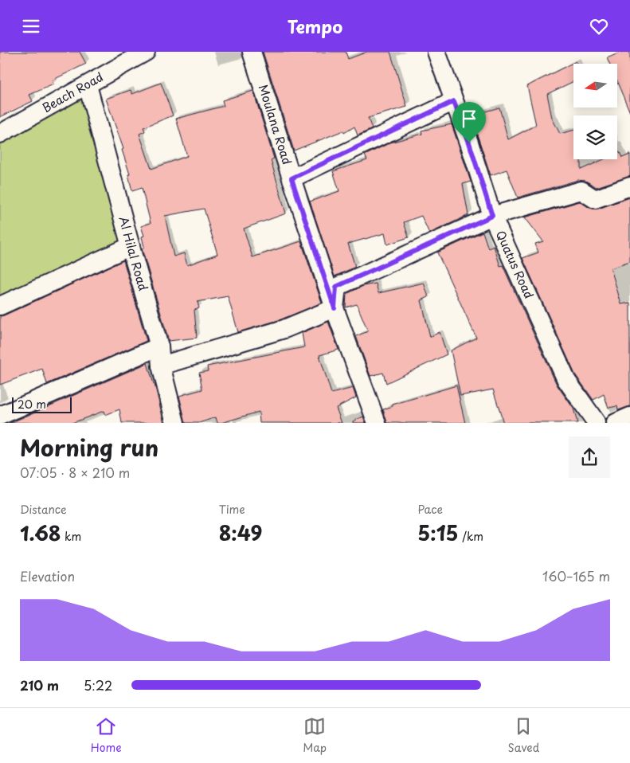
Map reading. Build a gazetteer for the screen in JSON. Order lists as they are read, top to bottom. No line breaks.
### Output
{"streets":{"street":["Beach Road","Moulana Road","Al Hilal Road","Quatus Road"]},"crossings":[["Beach Road","Al Hilal Road"]],"scale_bar":"20 m","north":"left","page":{"header":"Tempo","scale":"20 m","heading":["Morning run","07:05 · 8 × 210 m"],"stats":[["Distance","1.68 km"],["Time","8:49"],["Pace","5:15 /km"]],"chart":["Elevation","160–165 m"],"list":[{"name":"210 m","note":"5:22"}],"tabs":["Home","Map","Saved"]}}
